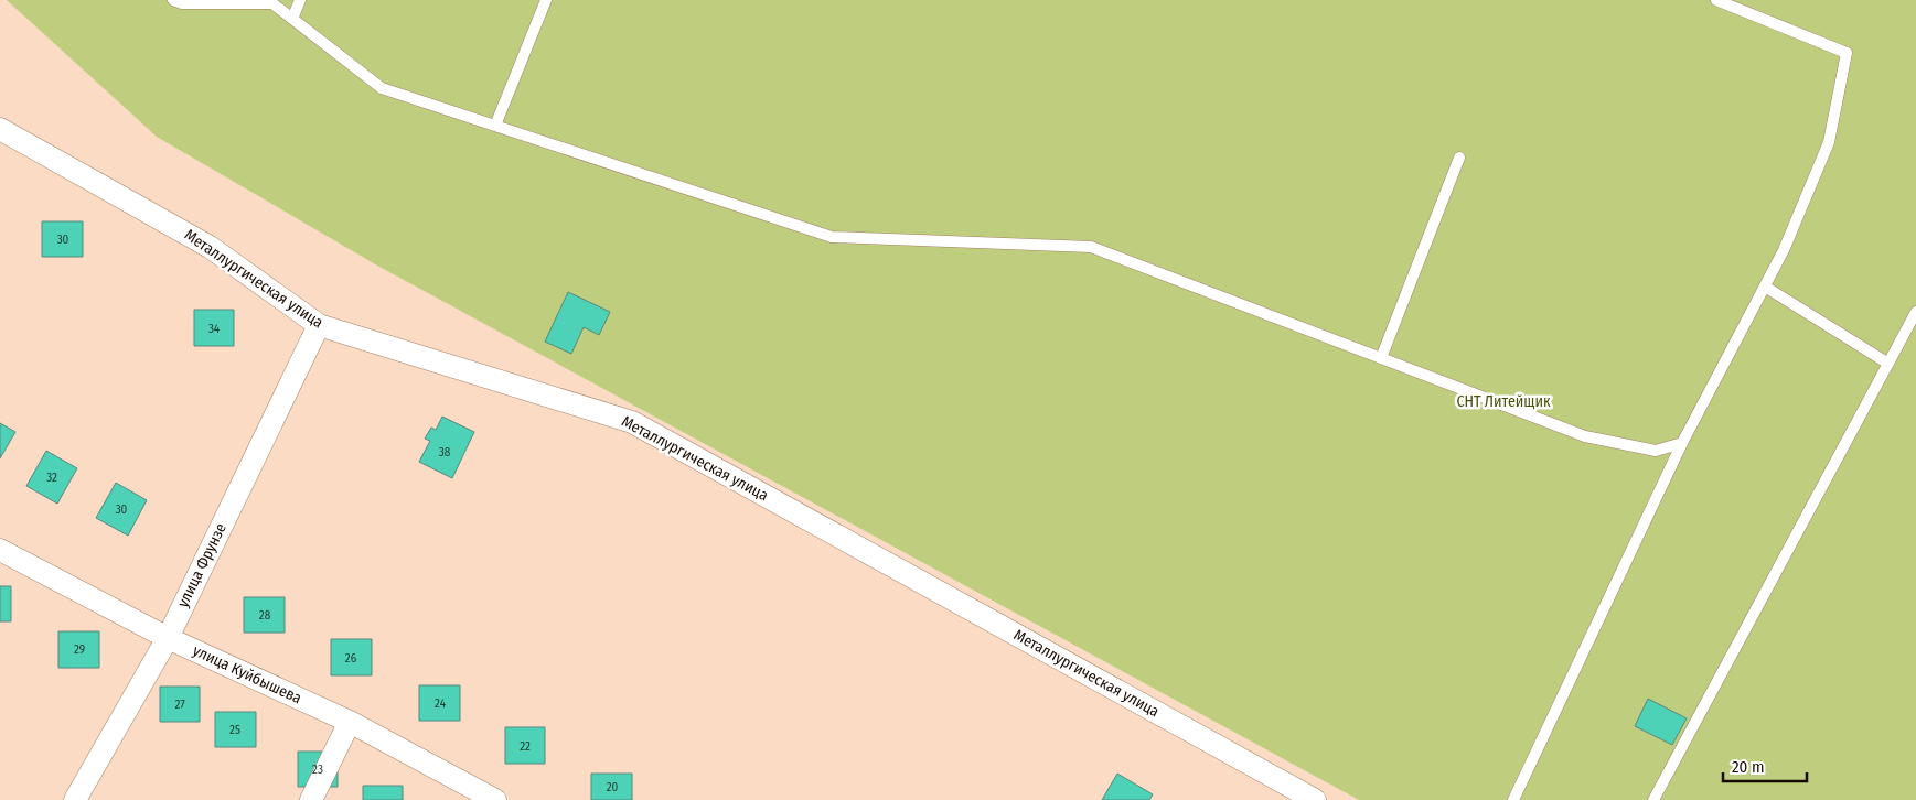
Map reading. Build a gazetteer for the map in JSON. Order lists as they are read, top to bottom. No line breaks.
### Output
{"streets":{"street":["Металлургическая улица","улица Фрунзе","улица Куйбышева"]},"crossings":[["Металлургическая улица","улица Фрунзе"],["улица Фрунзе","улица Куйбышева"]],"parks":["СНТ Литейщик"],"house_numbers":["30","34","38","32","30","28","29","26","24","27","25","22","23","20"],"scale_bar":"20 m"}
